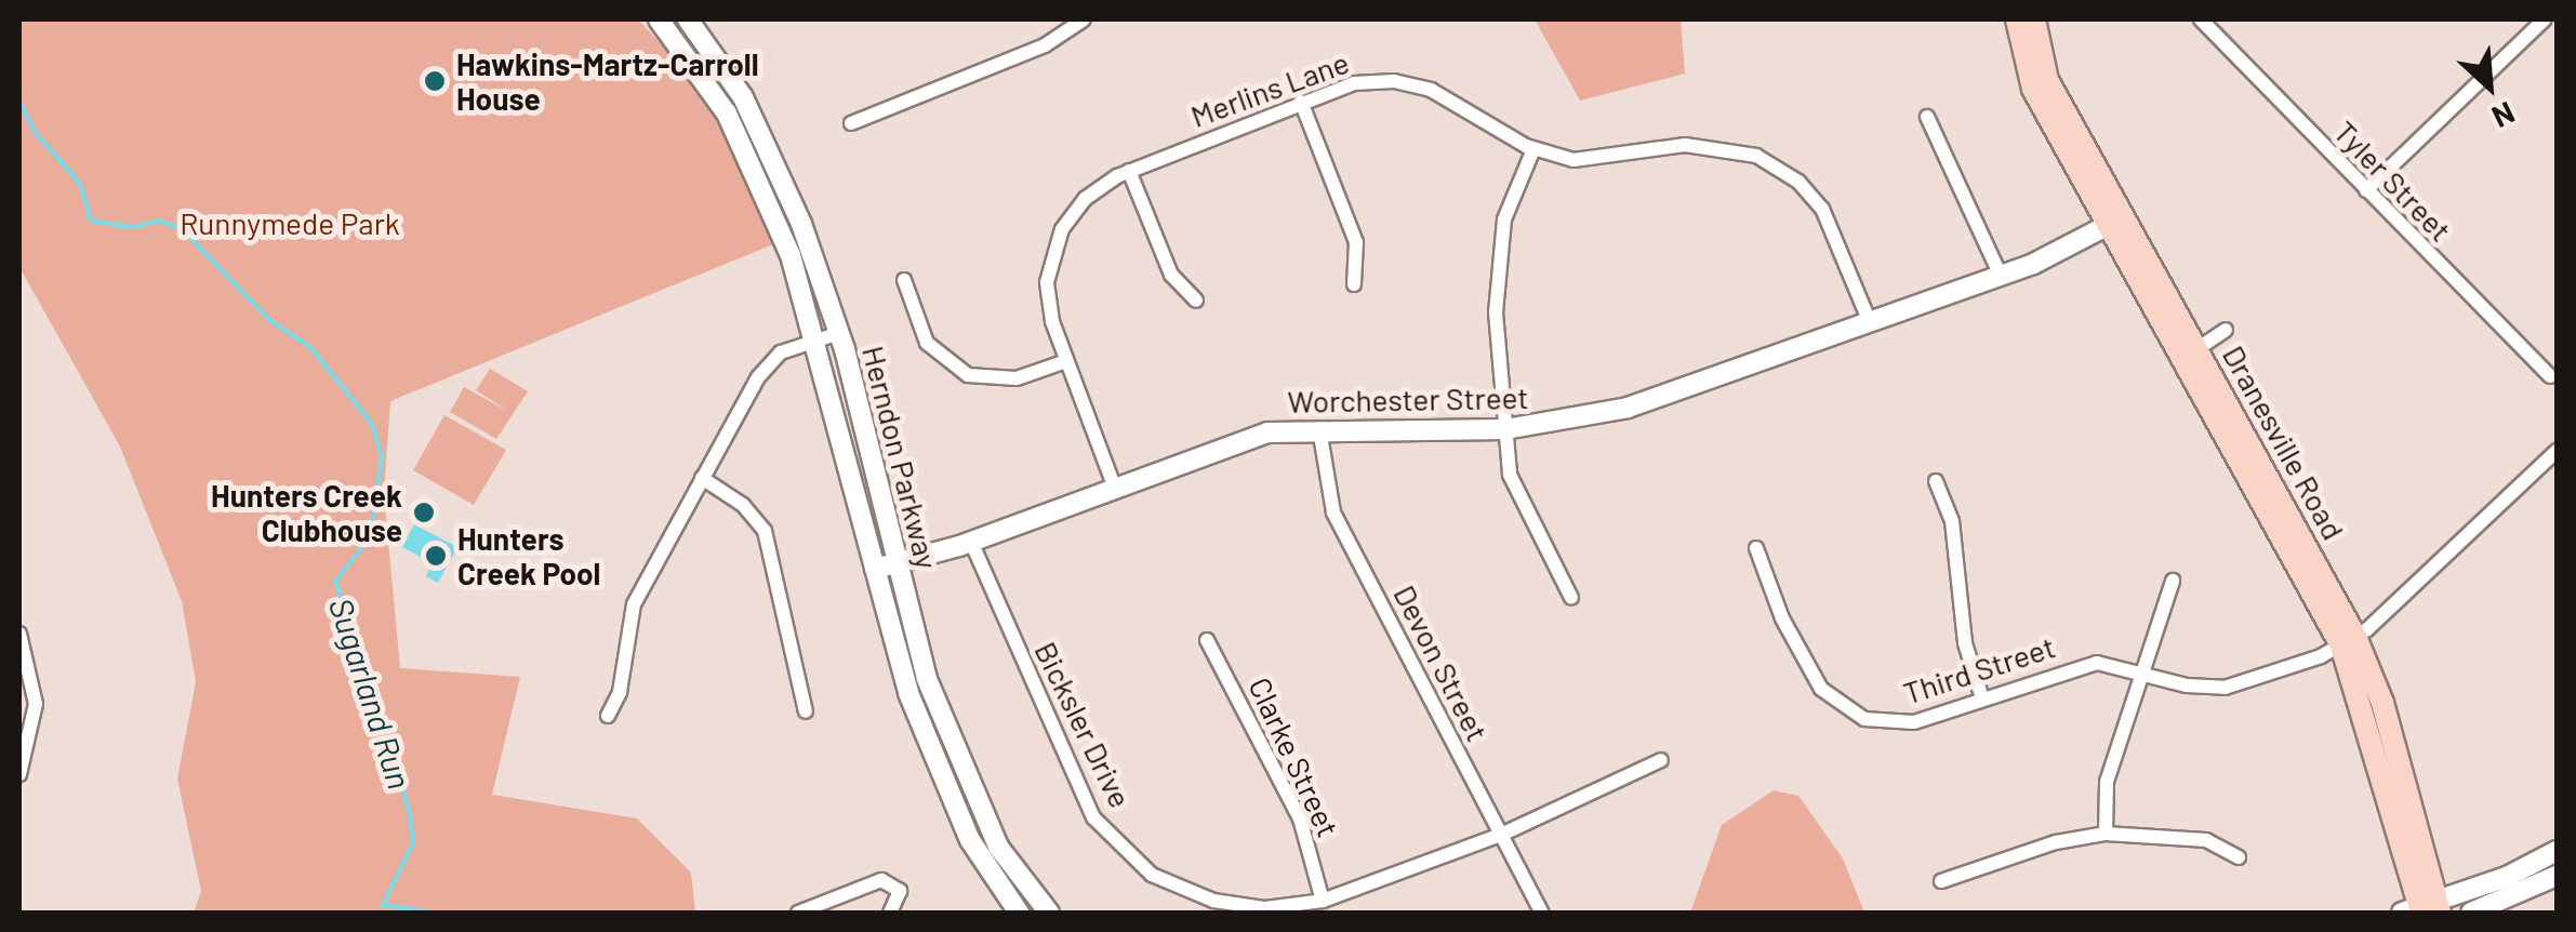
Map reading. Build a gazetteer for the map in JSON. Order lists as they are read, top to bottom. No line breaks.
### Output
{"streets":{"main road":["Worchester Street","Dranesville Road","Herndon Parkway"],"street":["Merlins Lane","Tyler Street","Devon Street","Third Street","Bicksler Drive","Clarke Street"]},"crossings":[["Merlins Lane","Worchester Street"],["Worchester Street","Dranesville Road"],["Worchester Street","Herndon Parkway"],["Worchester Street","Devon Street"],["Worchester Street","Bicksler Drive"],["Dranesville Road","Third Street"],["Devon Street","Bicksler Drive"],["Bicksler Drive","Clarke Street"]],"water":["Sugarland Run"],"parks":["Runnymede Park"],"places":["Hawkins-Martz-Carroll House","Hunters Creek Clubhouse","Hunters Creek Pool"],"north":"bottom right"}
